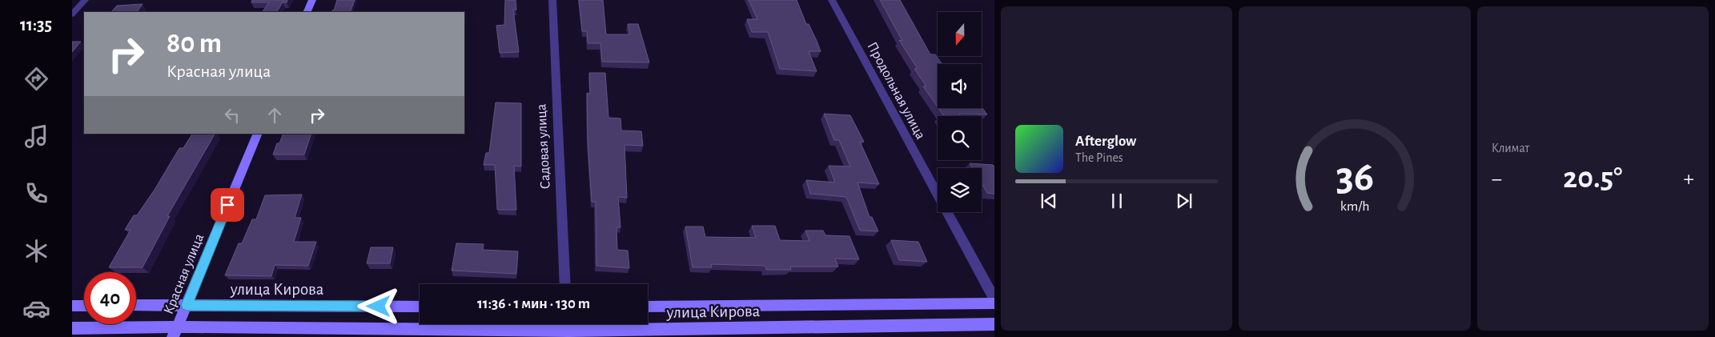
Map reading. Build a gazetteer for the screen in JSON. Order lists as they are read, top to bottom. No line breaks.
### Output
{"streets":{"street":["Продольная улица","Садовая улица","Красная улица","улица Кирова"]},"crossings":[["Красная улица","улица Кирова"]],"north":"bottom","page":{"tabs":"11:35","tile":"Климат","turn":["80 m","Красная улица"],"song":["Afterglow","The Pines"],"heat":["−","20.5°","+"],"limit":"40","trip":"11:36 · 1 мин · 130 m","gauge":["36","km/h"]}}
